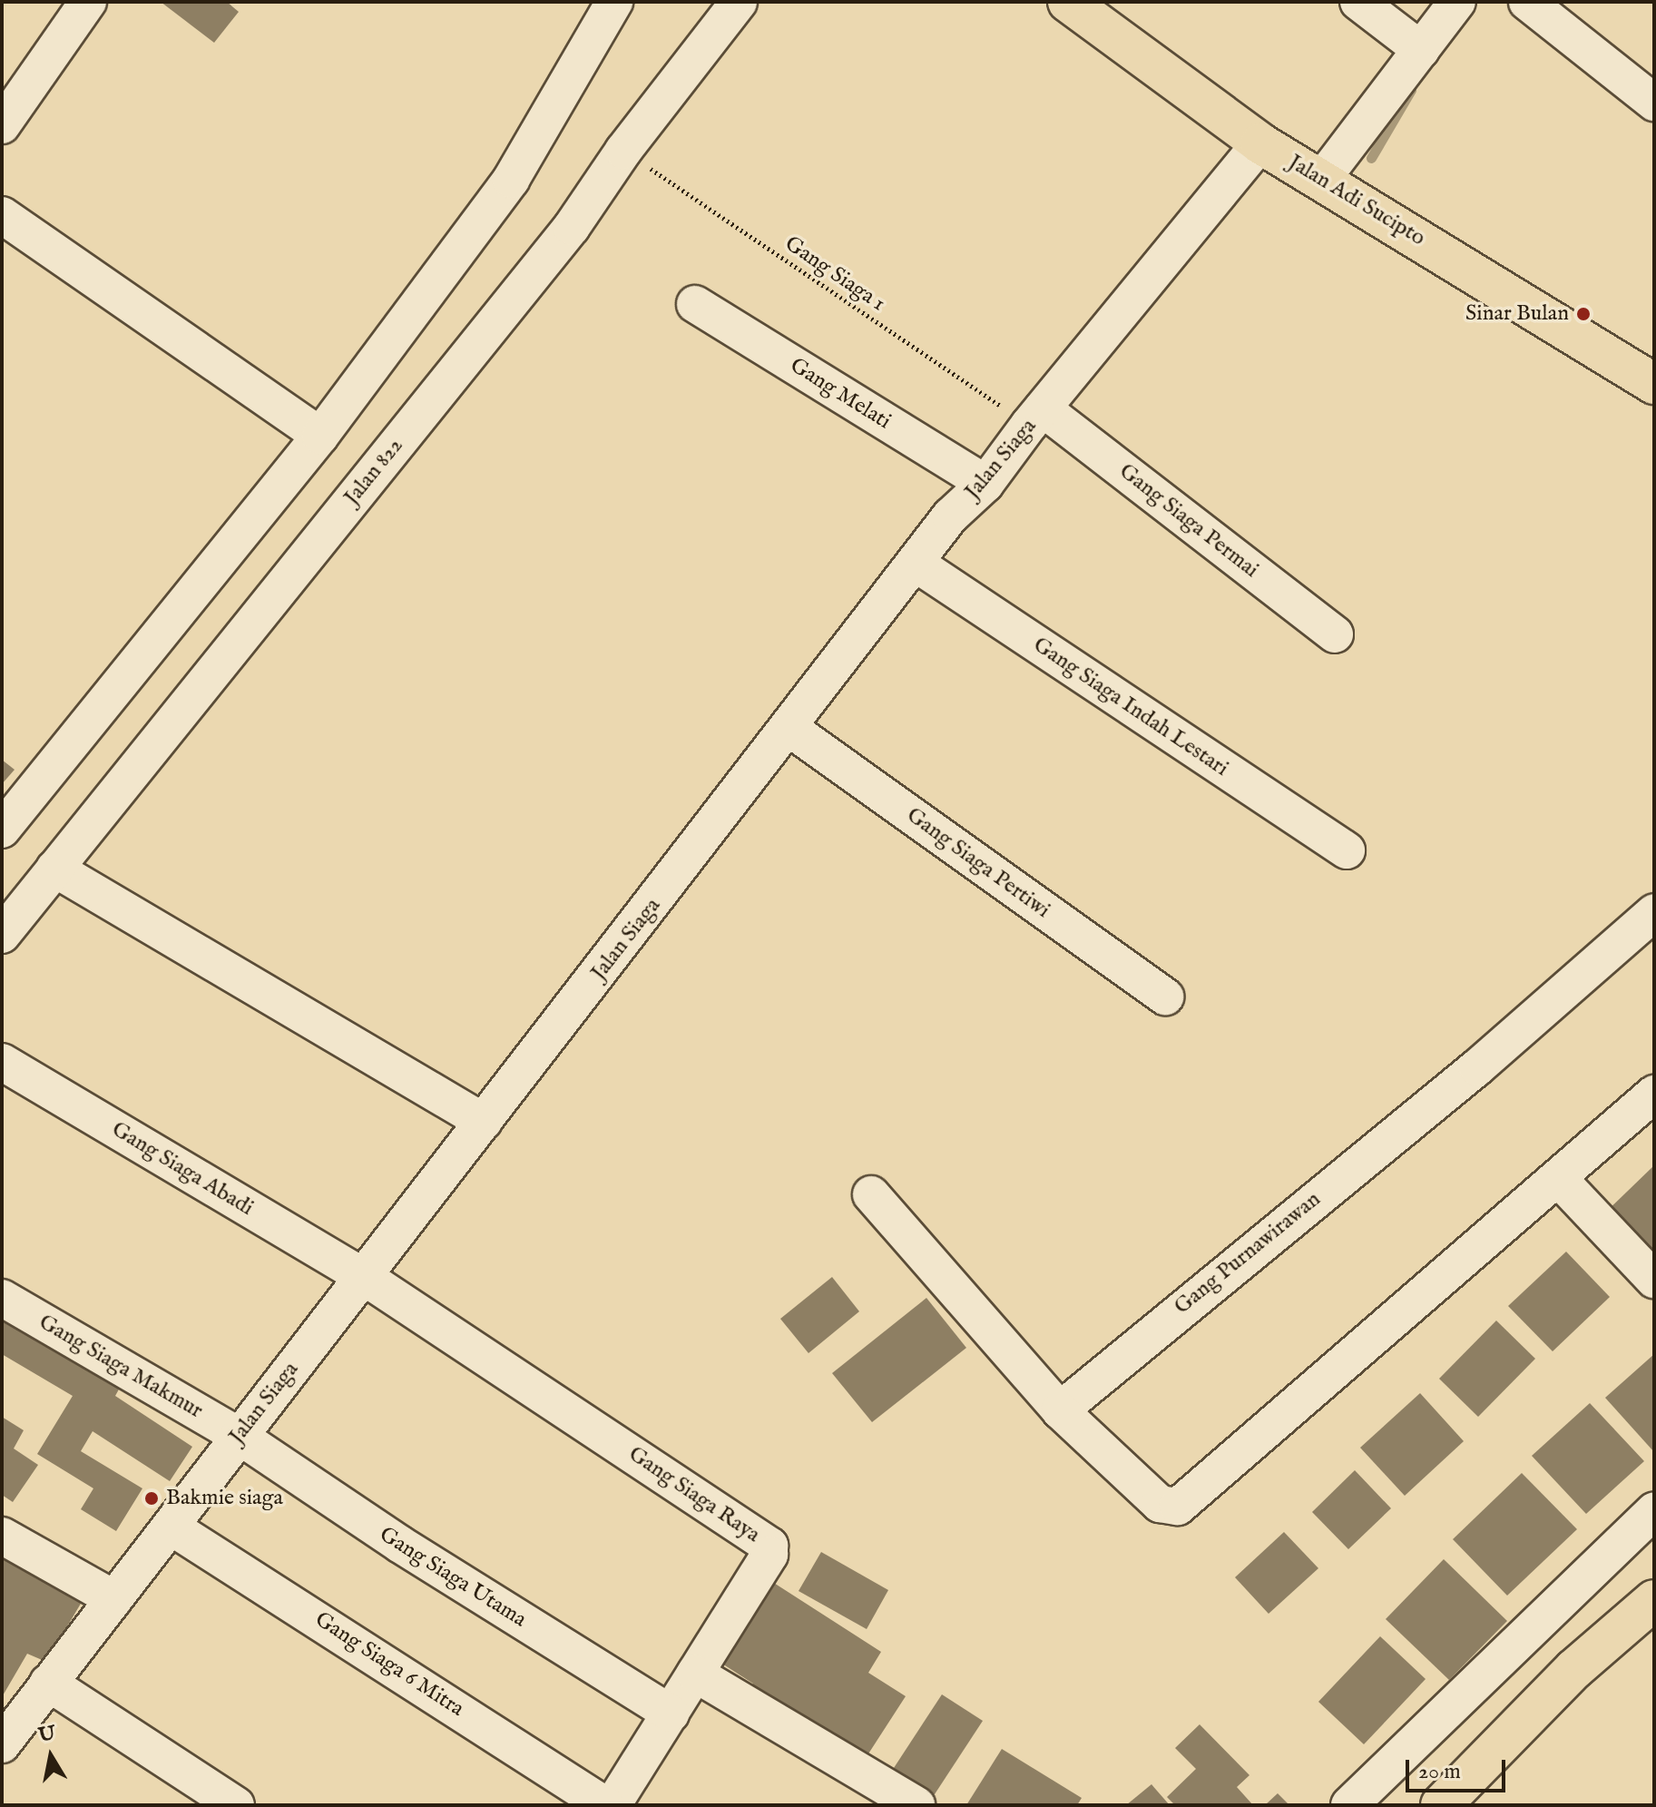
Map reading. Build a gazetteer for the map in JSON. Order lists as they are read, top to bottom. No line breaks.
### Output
{"streets":{"main road":["Jalan Adi Sucipto"],"street":["Gang Melati","Jalan Siaga","Jalan 822","Gang Siaga Permai","Gang Siaga Indah Lestari","Gang Siaga Pertiwi","Gang Siaga Abadi","Gang Purnawirawan","Gang Siaga Makmur","Gang Siaga Raya","Gang Siaga Utama","Gang Siaga 6 Mitra"],"path":["Gang Siaga 1"]},"crossings":[["Jalan Adi Sucipto","Jalan Siaga"],["Gang Siaga 1","Jalan Siaga"],["Gang Siaga 1","Jalan 822"],["Gang Siaga 1","Gang Siaga Permai"],["Gang Melati","Jalan Siaga"],["Jalan Siaga","Gang Siaga Permai"],["Jalan Siaga","Gang Siaga Indah Lestari"],["Jalan Siaga","Gang Siaga Pertiwi"],["Jalan Siaga","Gang Siaga Abadi"],["Jalan Siaga","Gang Siaga Makmur"],["Jalan Siaga","Gang Siaga Raya"],["Jalan Siaga","Gang Siaga Utama"],["Jalan Siaga","Gang Siaga 6 Mitra"],["Gang Siaga Abadi","Gang Siaga Raya"],["Gang Siaga Makmur","Gang Siaga Utama"],["Gang Siaga Raya","Gang Siaga Utama"]],"places":["Sinar Bulan","Bakmie siaga"],"scale_bar":"20 m","north":"top"}
